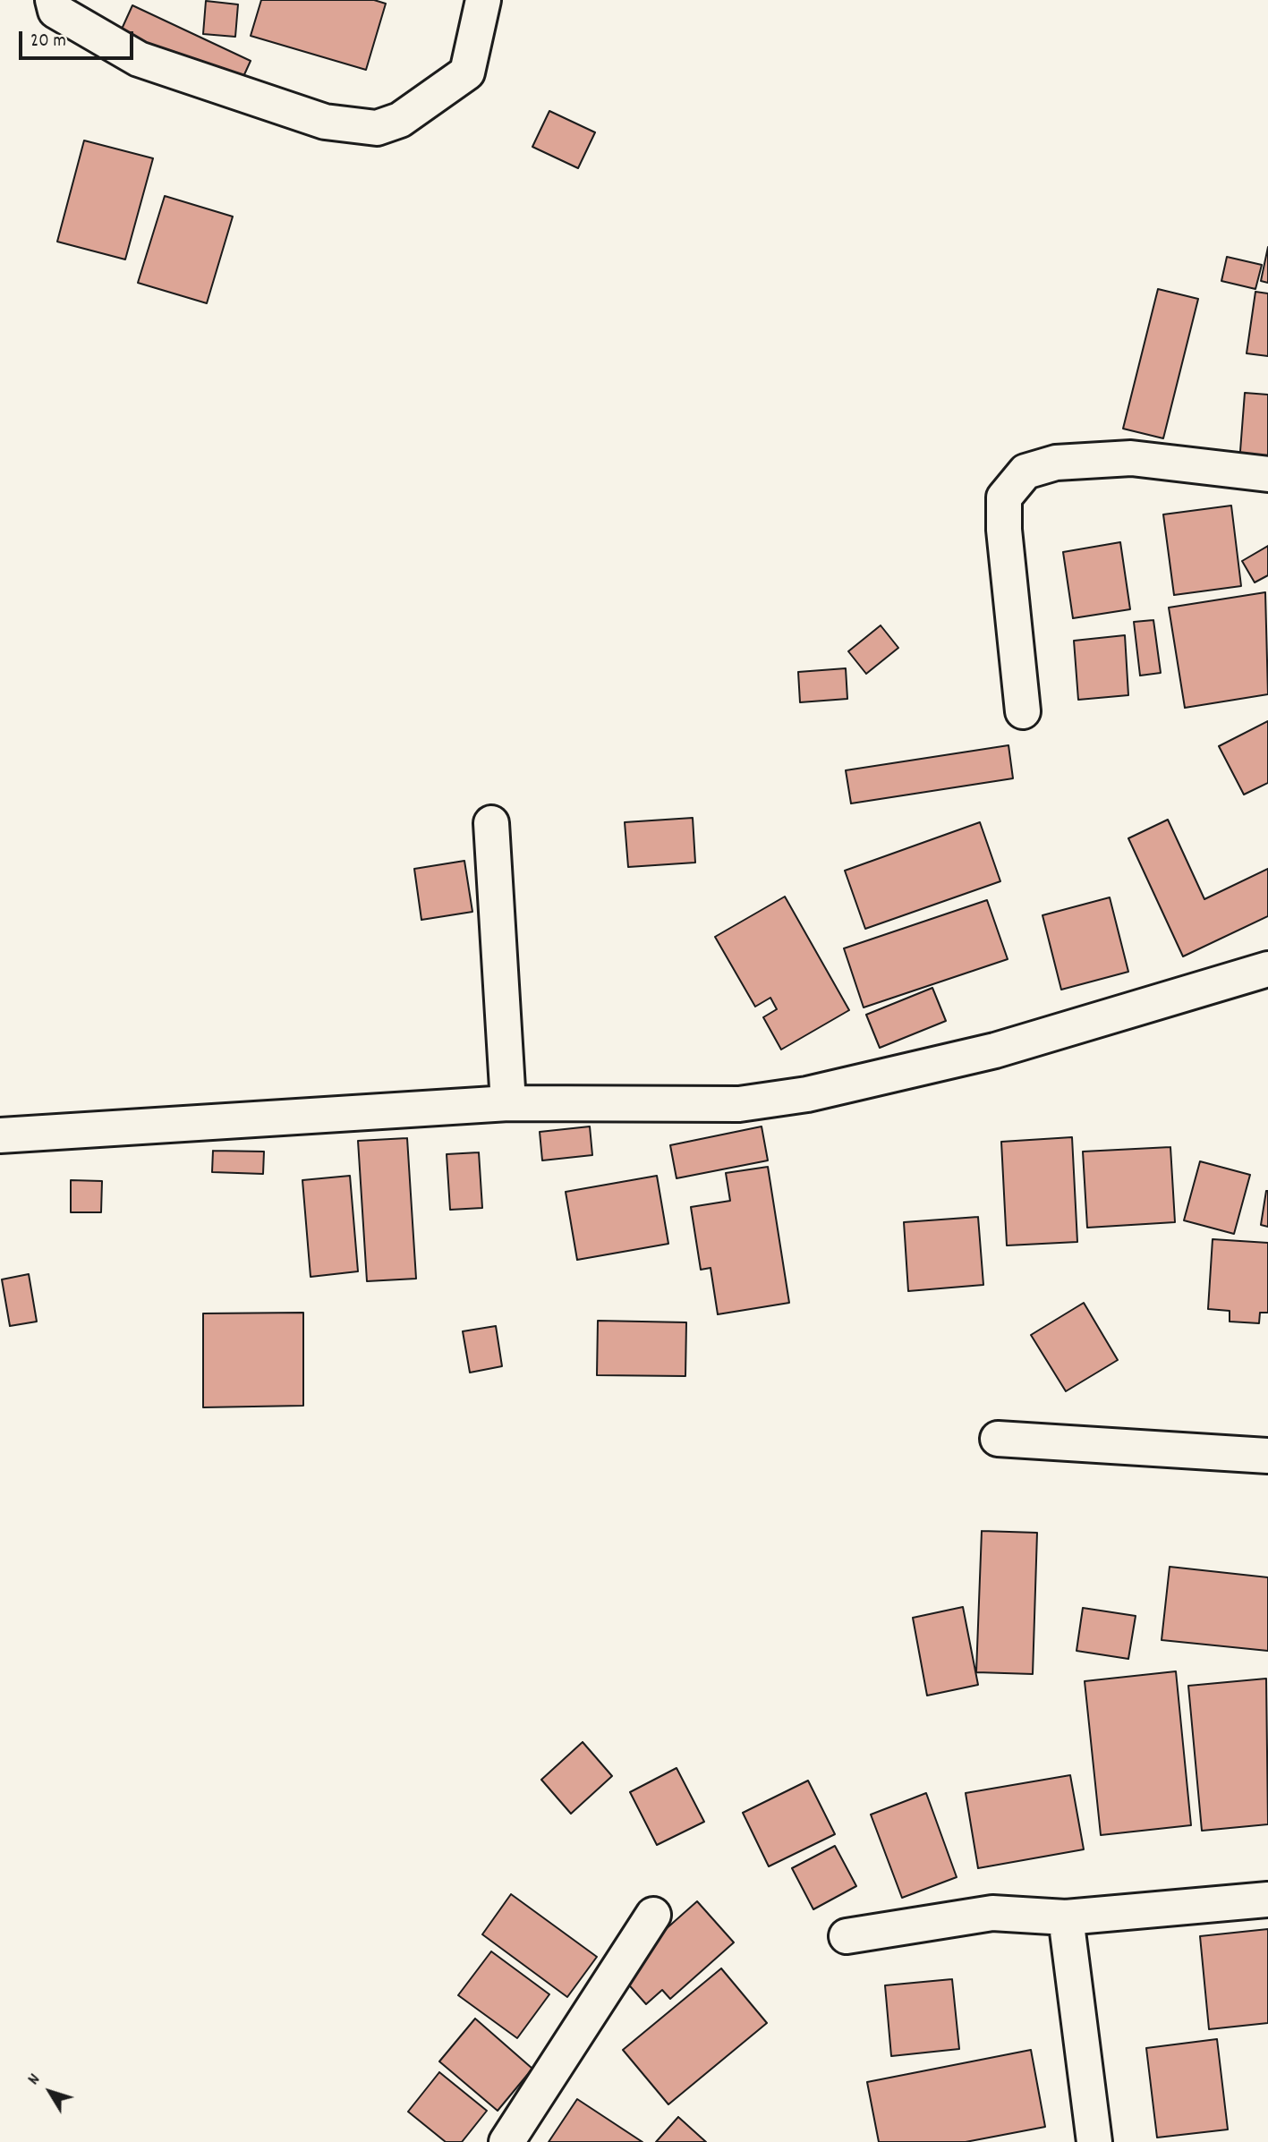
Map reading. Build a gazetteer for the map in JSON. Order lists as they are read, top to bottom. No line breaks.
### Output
{"scale_bar":"20 m","north":"top left"}
